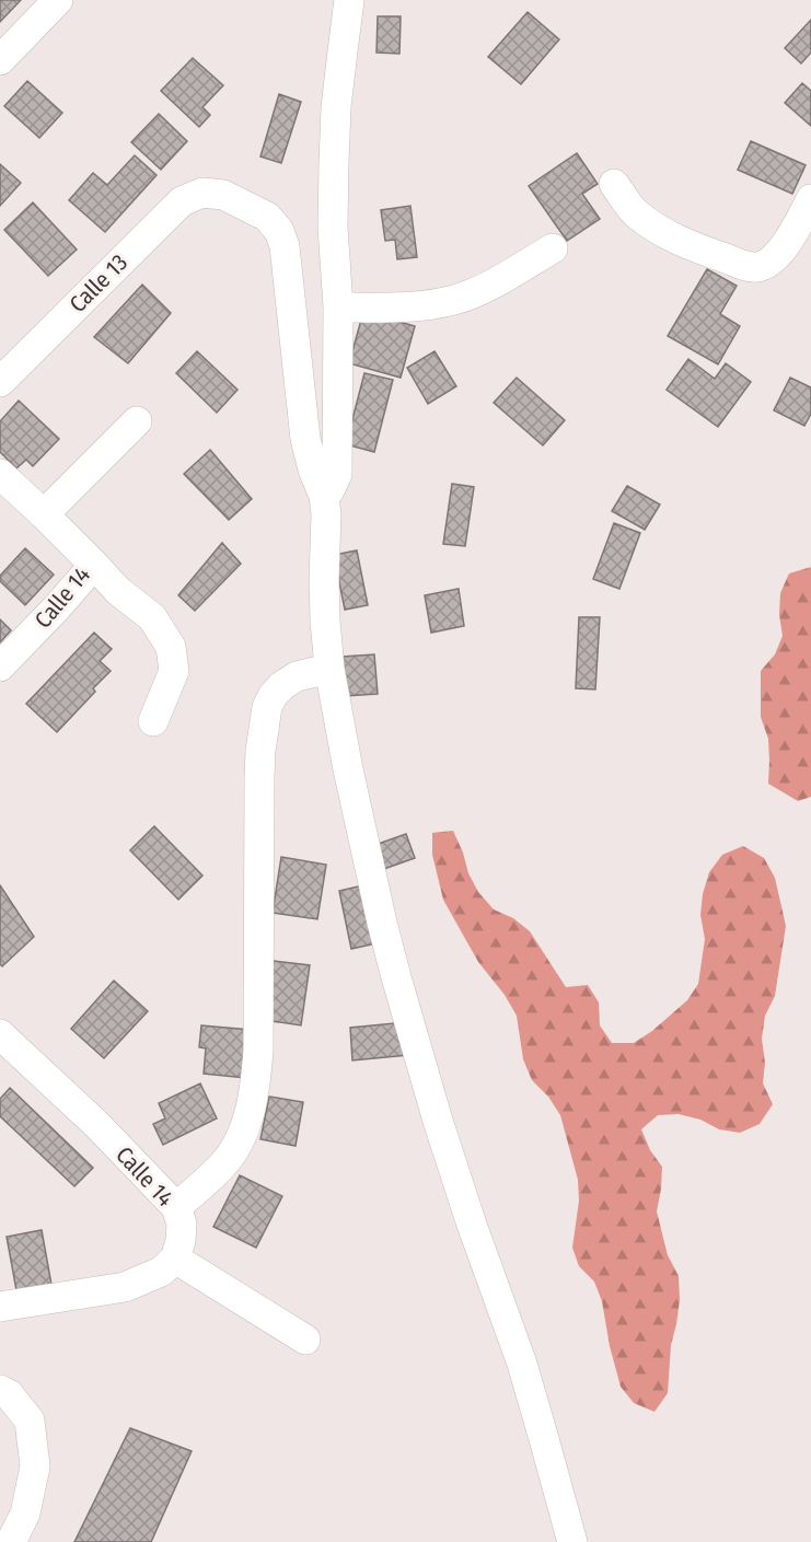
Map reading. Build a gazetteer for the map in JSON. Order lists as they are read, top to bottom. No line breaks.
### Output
{"streets":{"street":["Calle 13","Calle 14"]}}
